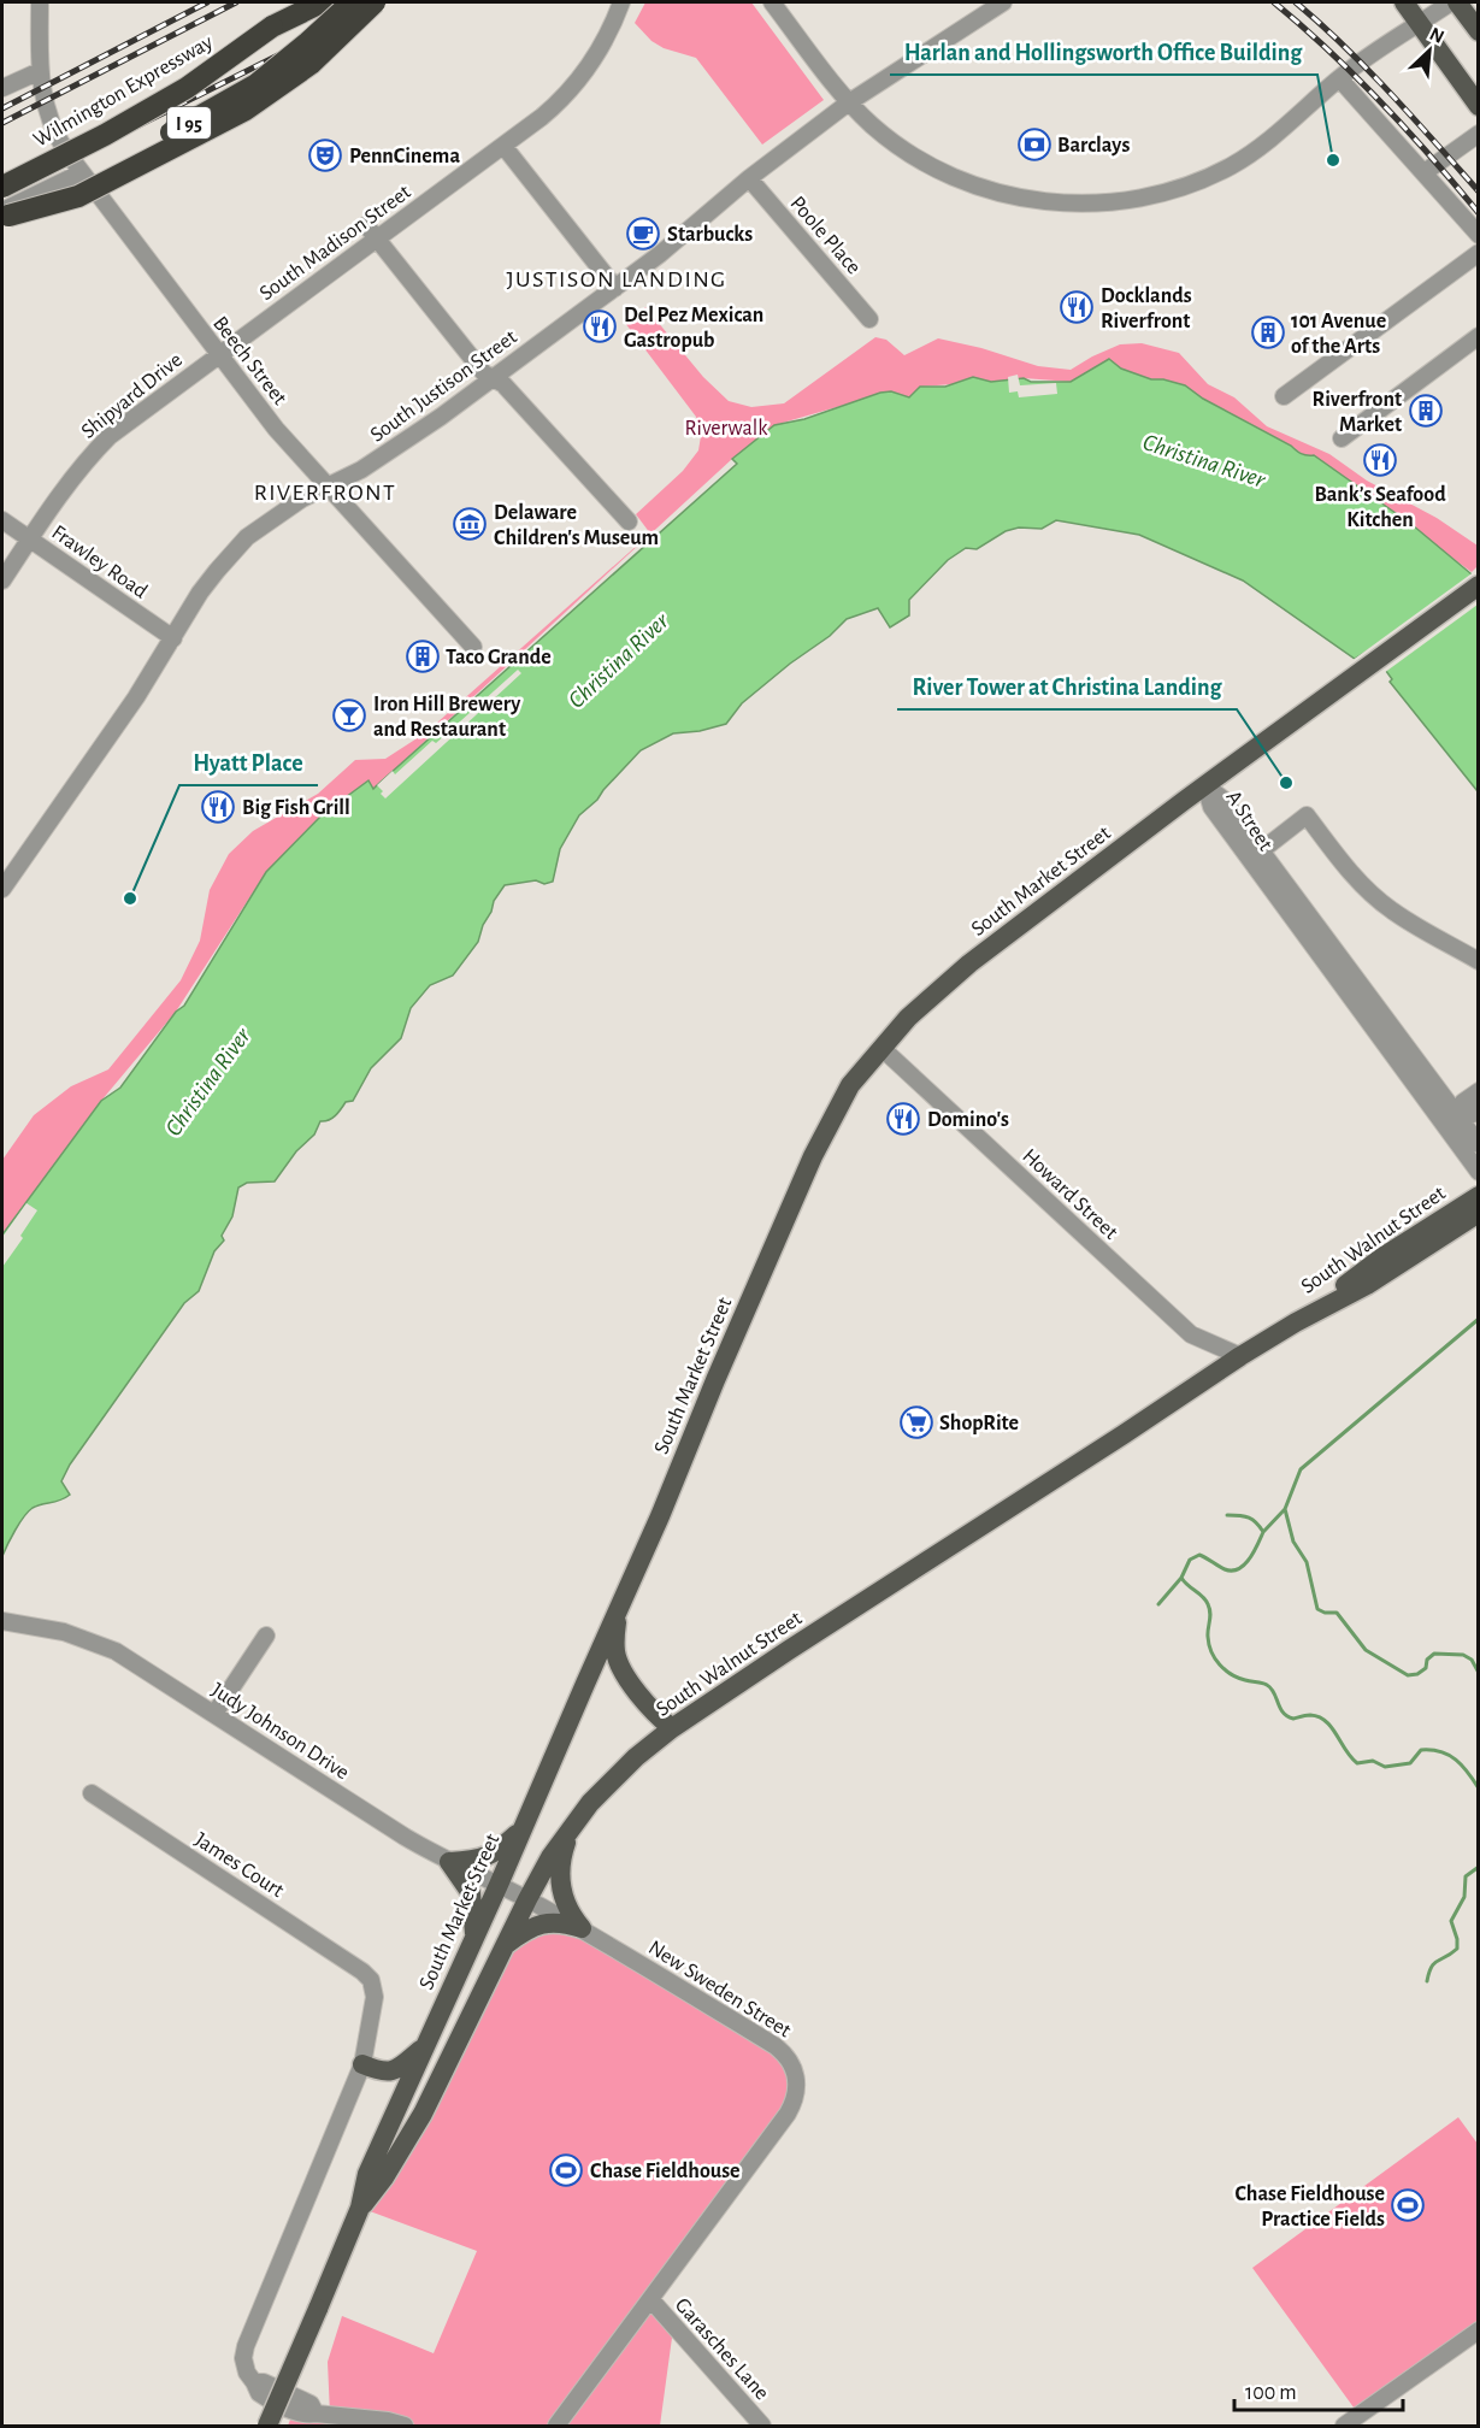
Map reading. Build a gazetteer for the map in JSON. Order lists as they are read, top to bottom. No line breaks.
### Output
{"streets":{"highway":["Wilmington Expressway","I 95"],"main road":["South Market Street","South Walnut Street"],"street":["Poole Place","South Madison Street","Beech Street","South Justison Street","Shipyard Drive","Frawley Road","A Street","Howard Street","Judy Johnson Drive","James Court","New Sweden Street","Garasches Lane"]},"crossings":[["Poole Place","South Justison Street"],["South Madison Street","Beech Street"],["South Madison Street","Shipyard Drive"],["Beech Street","South Justison Street"],["Beech Street","Shipyard Drive"],["South Justison Street","Frawley Road"],["Shipyard Drive","Frawley Road"],["A Street","South Market Street"],["South Market Street","Howard Street"],["South Market Street","South Walnut Street"],["South Market Street","Judy Johnson Drive"],["Howard Street","South Walnut Street"],["South Walnut Street","Judy Johnson Drive"],["South Walnut Street","New Sweden Street"],["Judy Johnson Drive","New Sweden Street"],["New Sweden Street","Garasches Lane"]],"districts":["JUSTISON LANDING","RIVERFRONT"],"water":["Christina River"],"parks":["Riverwalk"],"places":{"bank":["Barclays"],"theatre":["PennCinema"],"other":["Harlan and Hollingsworth Office Building","River Tower at Christina Landing","Hyatt Place"],"cafe":["Starbucks"],"restaurant":["Docklands Riverfront","Del Pez Mexican Gastropub","Bank’s Seafood Kitchen","Big Fish Grill","Domino's"],"building":["101 Avenue of the Arts","Riverfront Market","Taco Grande"],"museum":["Delaware Children's Museum"],"bar":["Iron Hill Brewery and Restaurant"],"supermarket":["ShopRite"],"sports":["Chase Fieldhouse","Chase Fieldhouse Practice Fields"]},"scale_bar":"100 m","north":"top right"}
